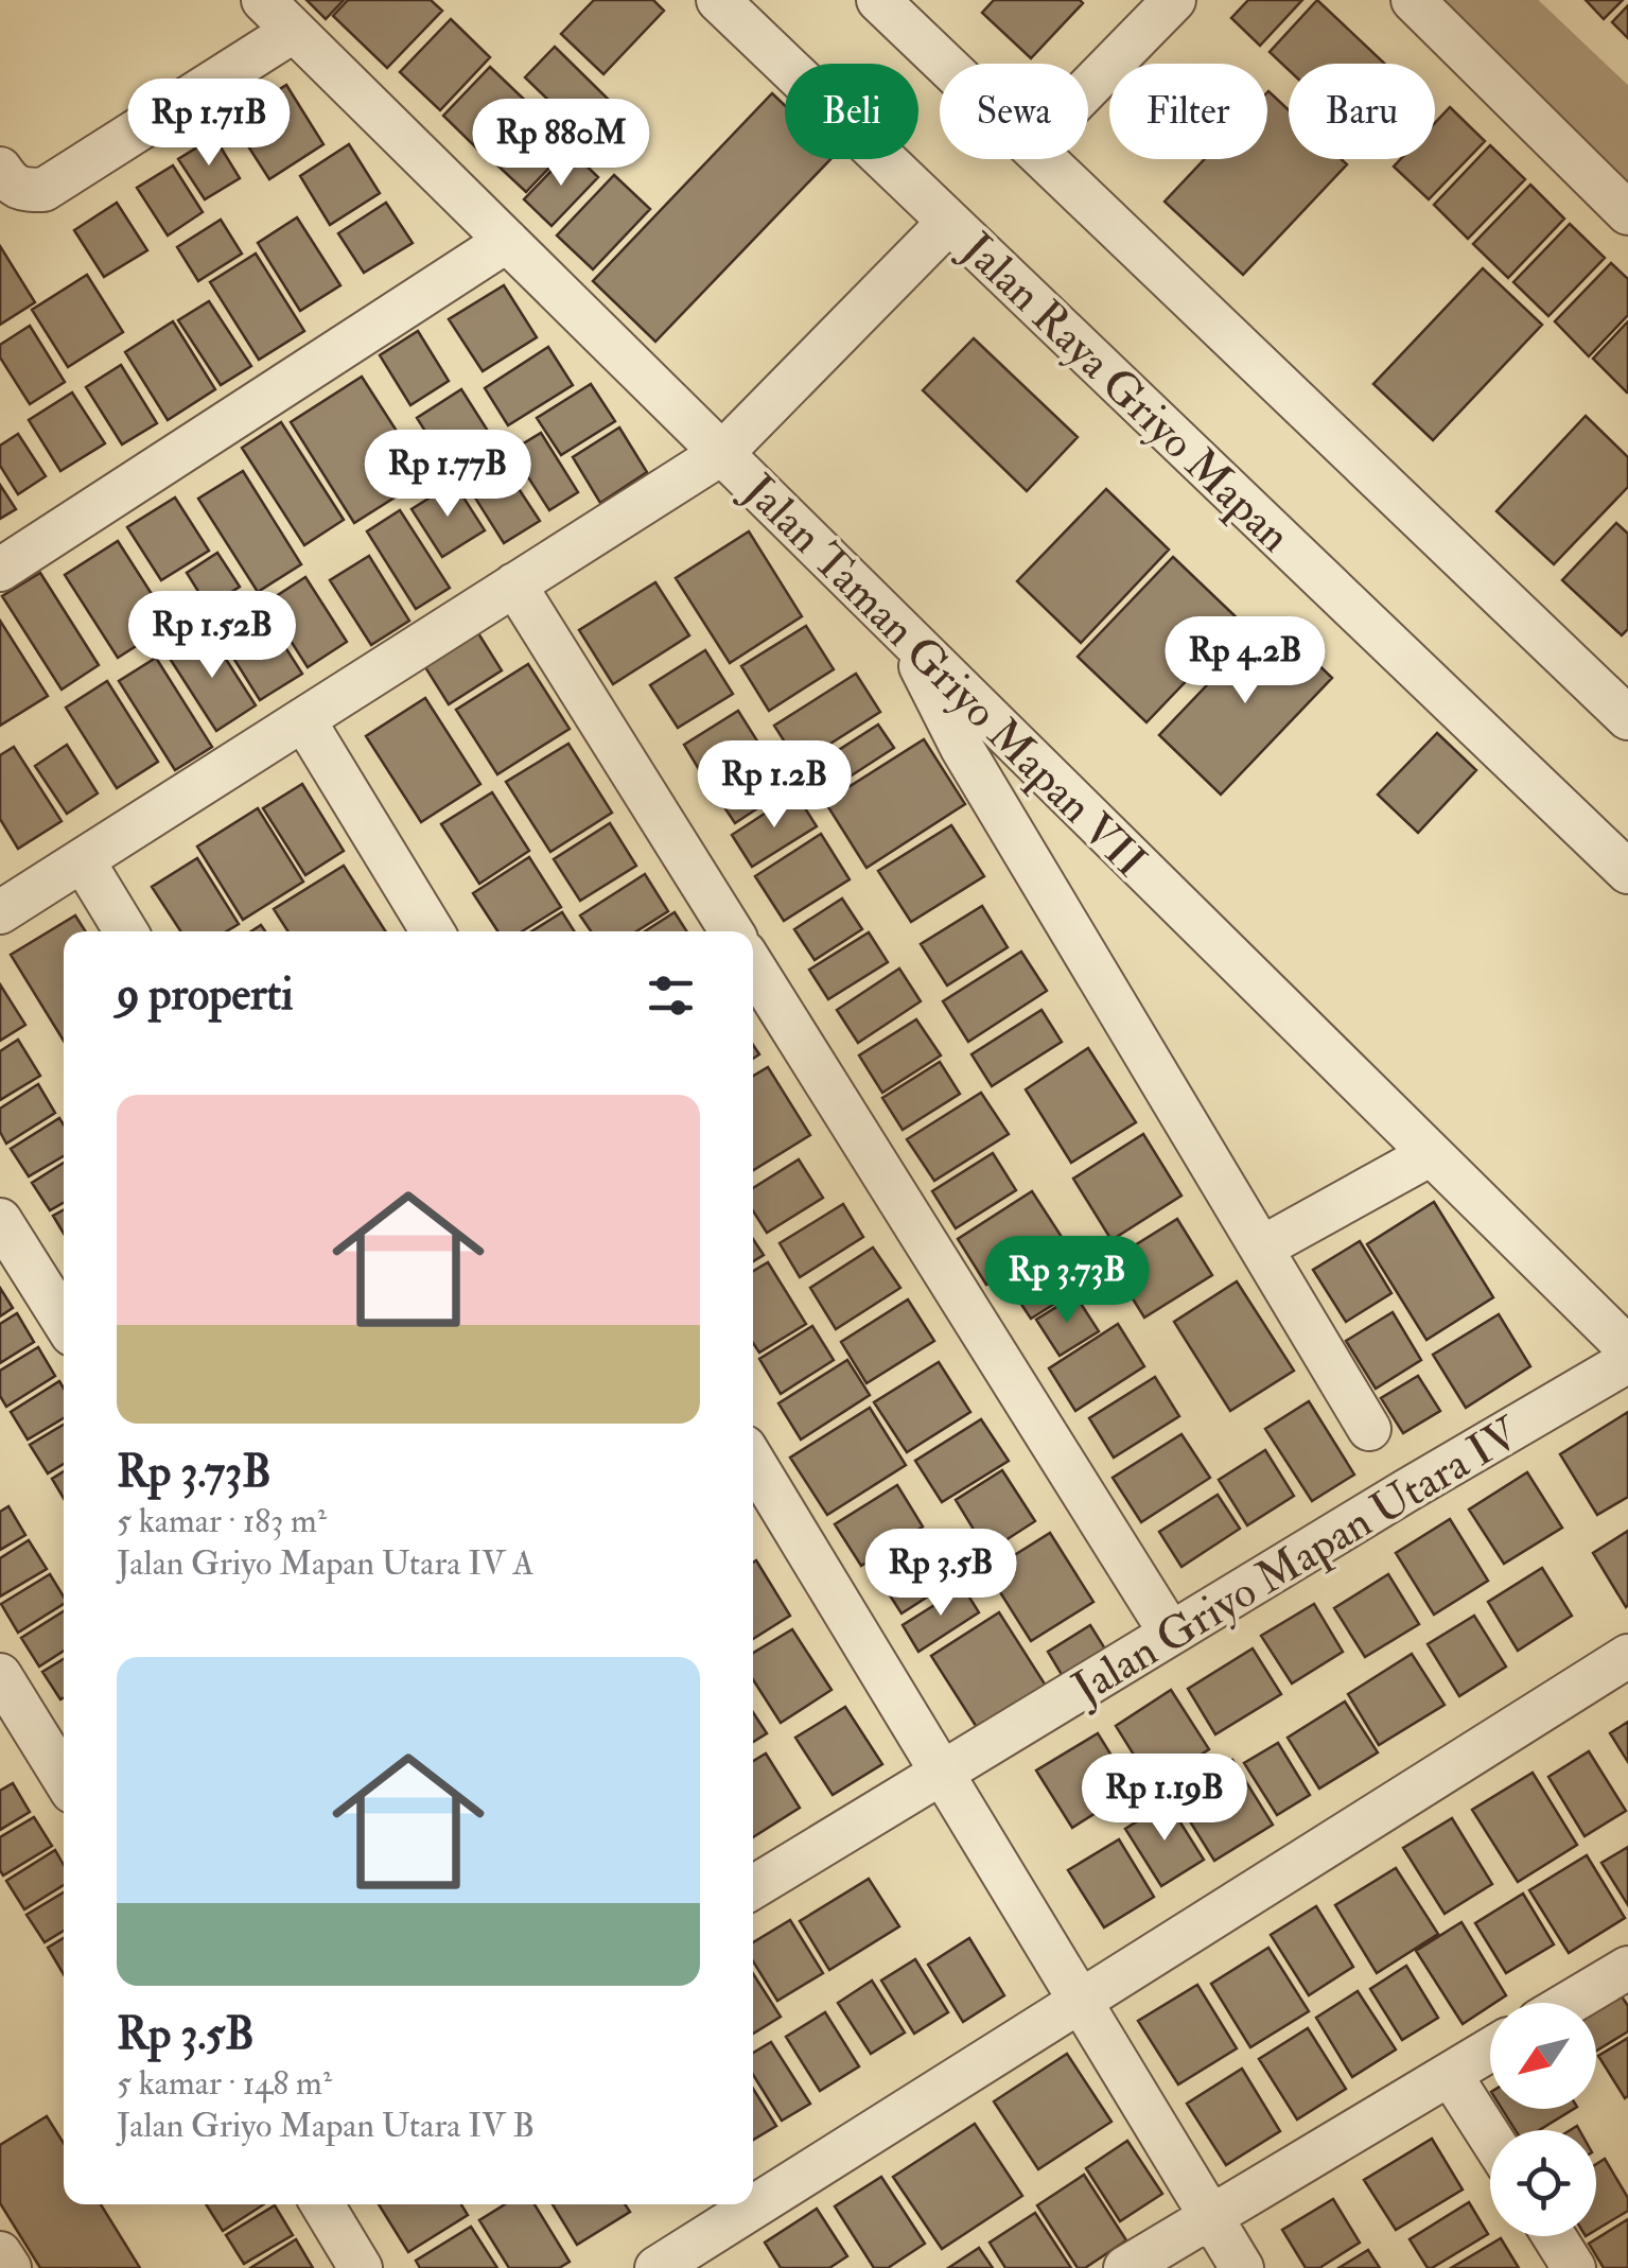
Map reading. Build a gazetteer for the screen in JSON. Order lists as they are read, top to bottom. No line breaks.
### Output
{"streets":{"street":["Jalan Raya Griyo Mapan","Jalan Taman Griyo Mapan VII","Jalan Griyo Mapan Utara IV"]},"north":"bottom left","page":{"chip":["Beli","Sewa","Filter","Baru"],"price":["Rp 1.71B","Rp 880M","Rp 1.77B","Rp 1.52B","Rp 4.2B","Rp 1.2B","Rp 3.73B","Rp 3.5B","Rp 1.19B"],"heading":"9 properti","list":[{"name":"Rp 3.73B","note":"5 kamar · 183 m² · Jalan Griyo Mapan Utara IV A"},{"name":"Rp 3.5B","note":"5 kamar · 148 m² · Jalan Griyo Mapan Utara IV B"}]}}
